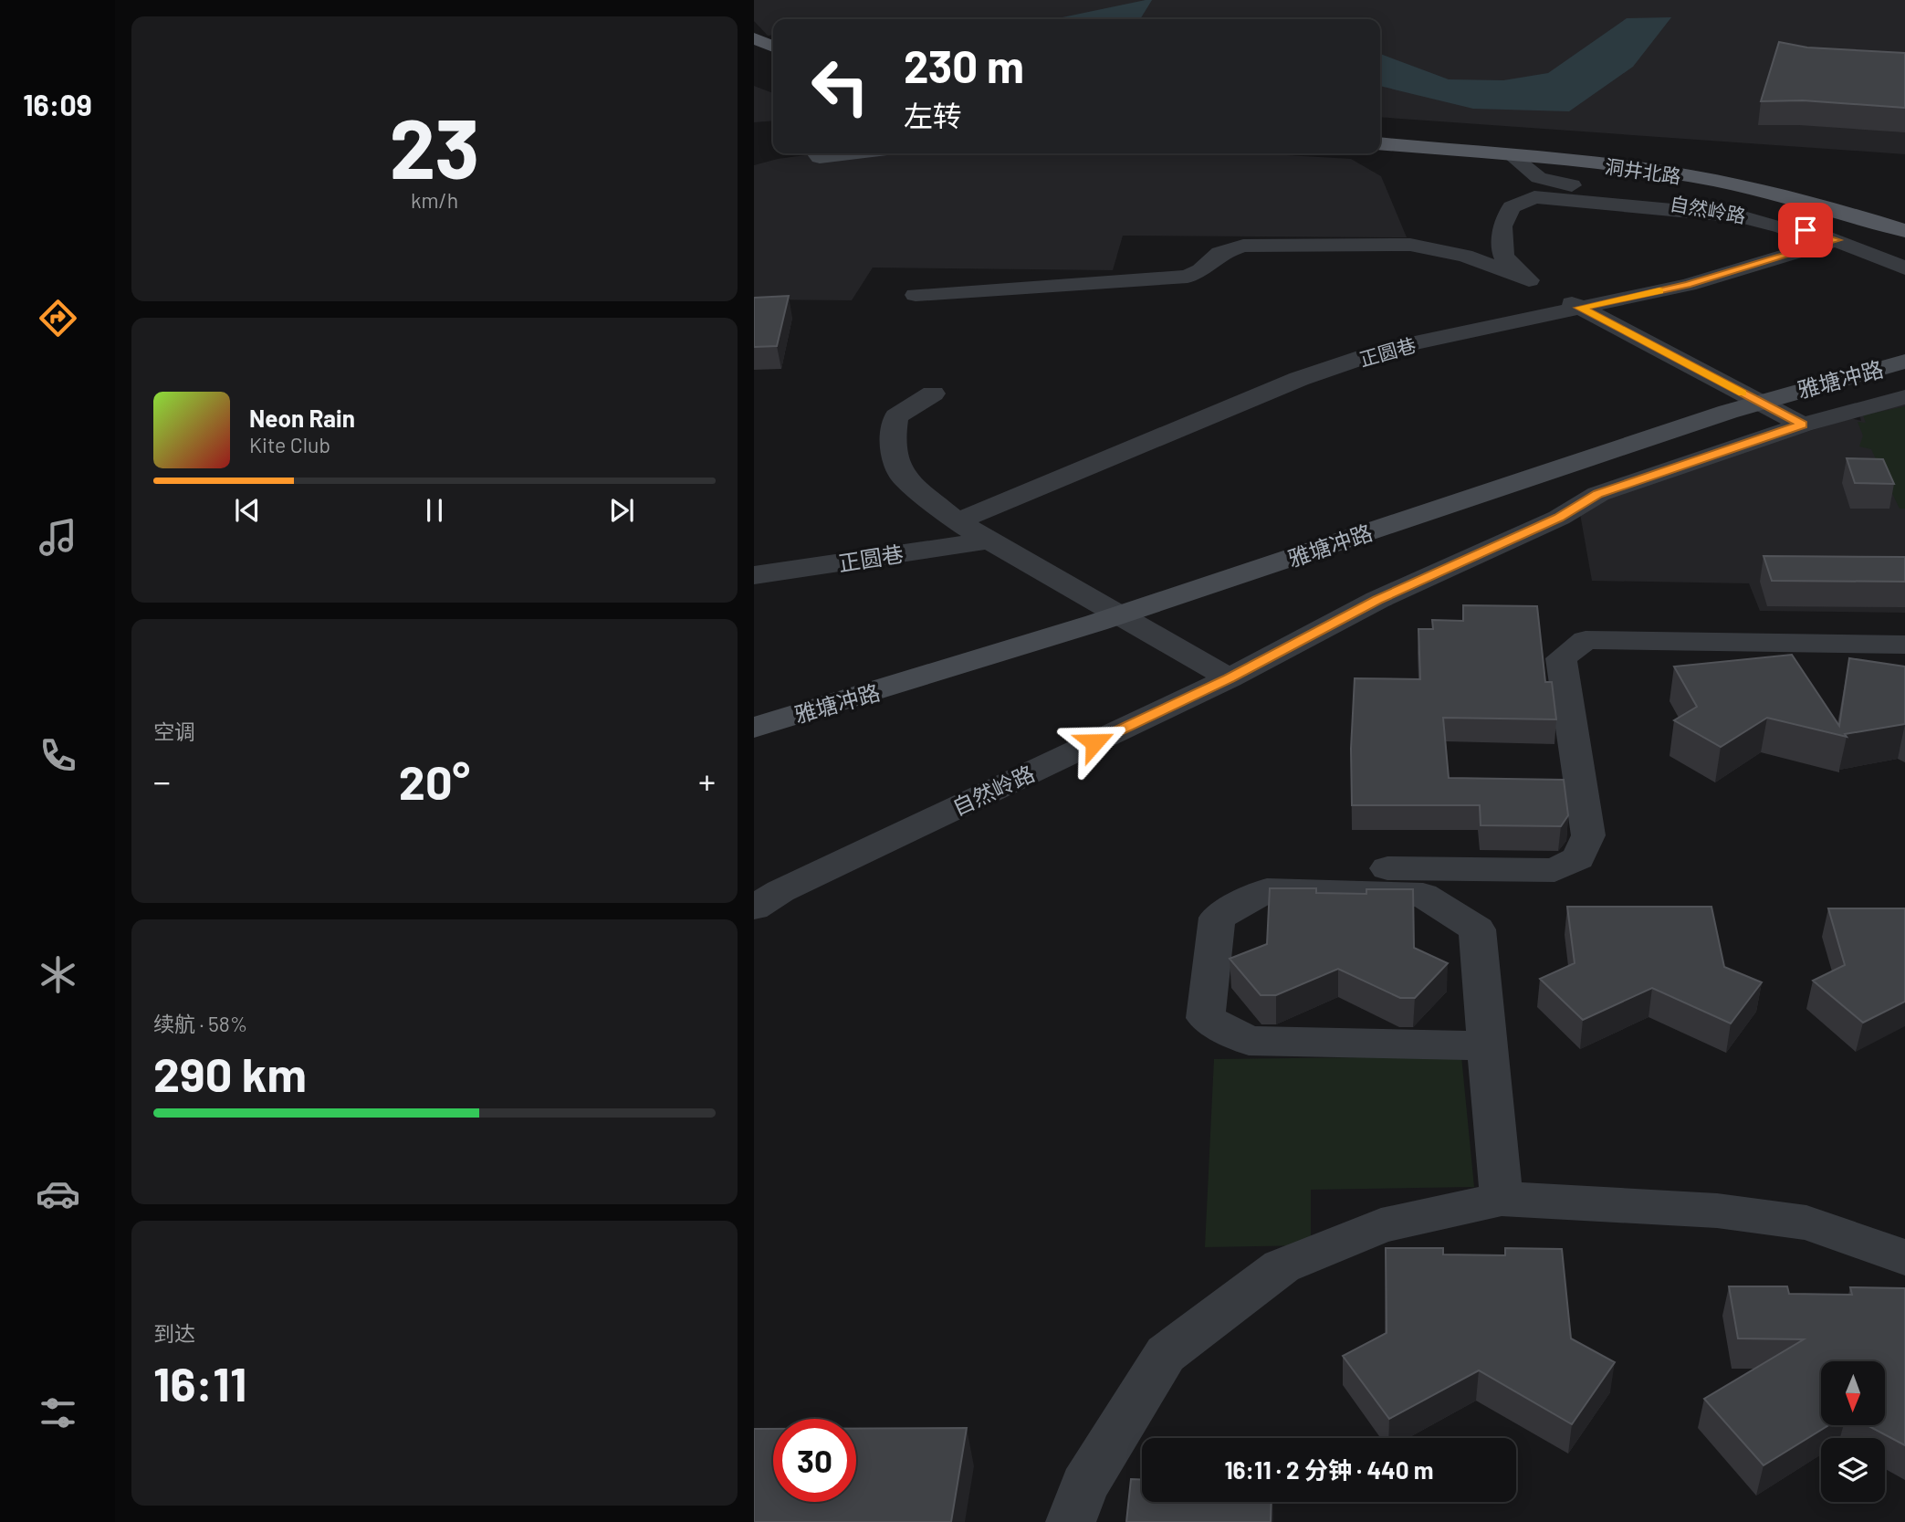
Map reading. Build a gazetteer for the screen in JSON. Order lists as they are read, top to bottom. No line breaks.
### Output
{"streets":{"main road":["洞井北路"],"street":["自然岭路","正圆巷","雅塘冲路"]},"crossings":[["洞井北路","自然岭路"],["自然岭路","正圆巷"]],"north":"bottom","page":{"tabs":"16:09","tile":[["23","km/h"],"空调",["续航 · 58%","290 km"],["到达","16:11"]],"turn":["230 m","左转"],"song":["Neon Rain","Kite Club"],"heat":["−","20°","+"],"limit":"30","trip":"16:11 · 2 分钟 · 440 m"}}
